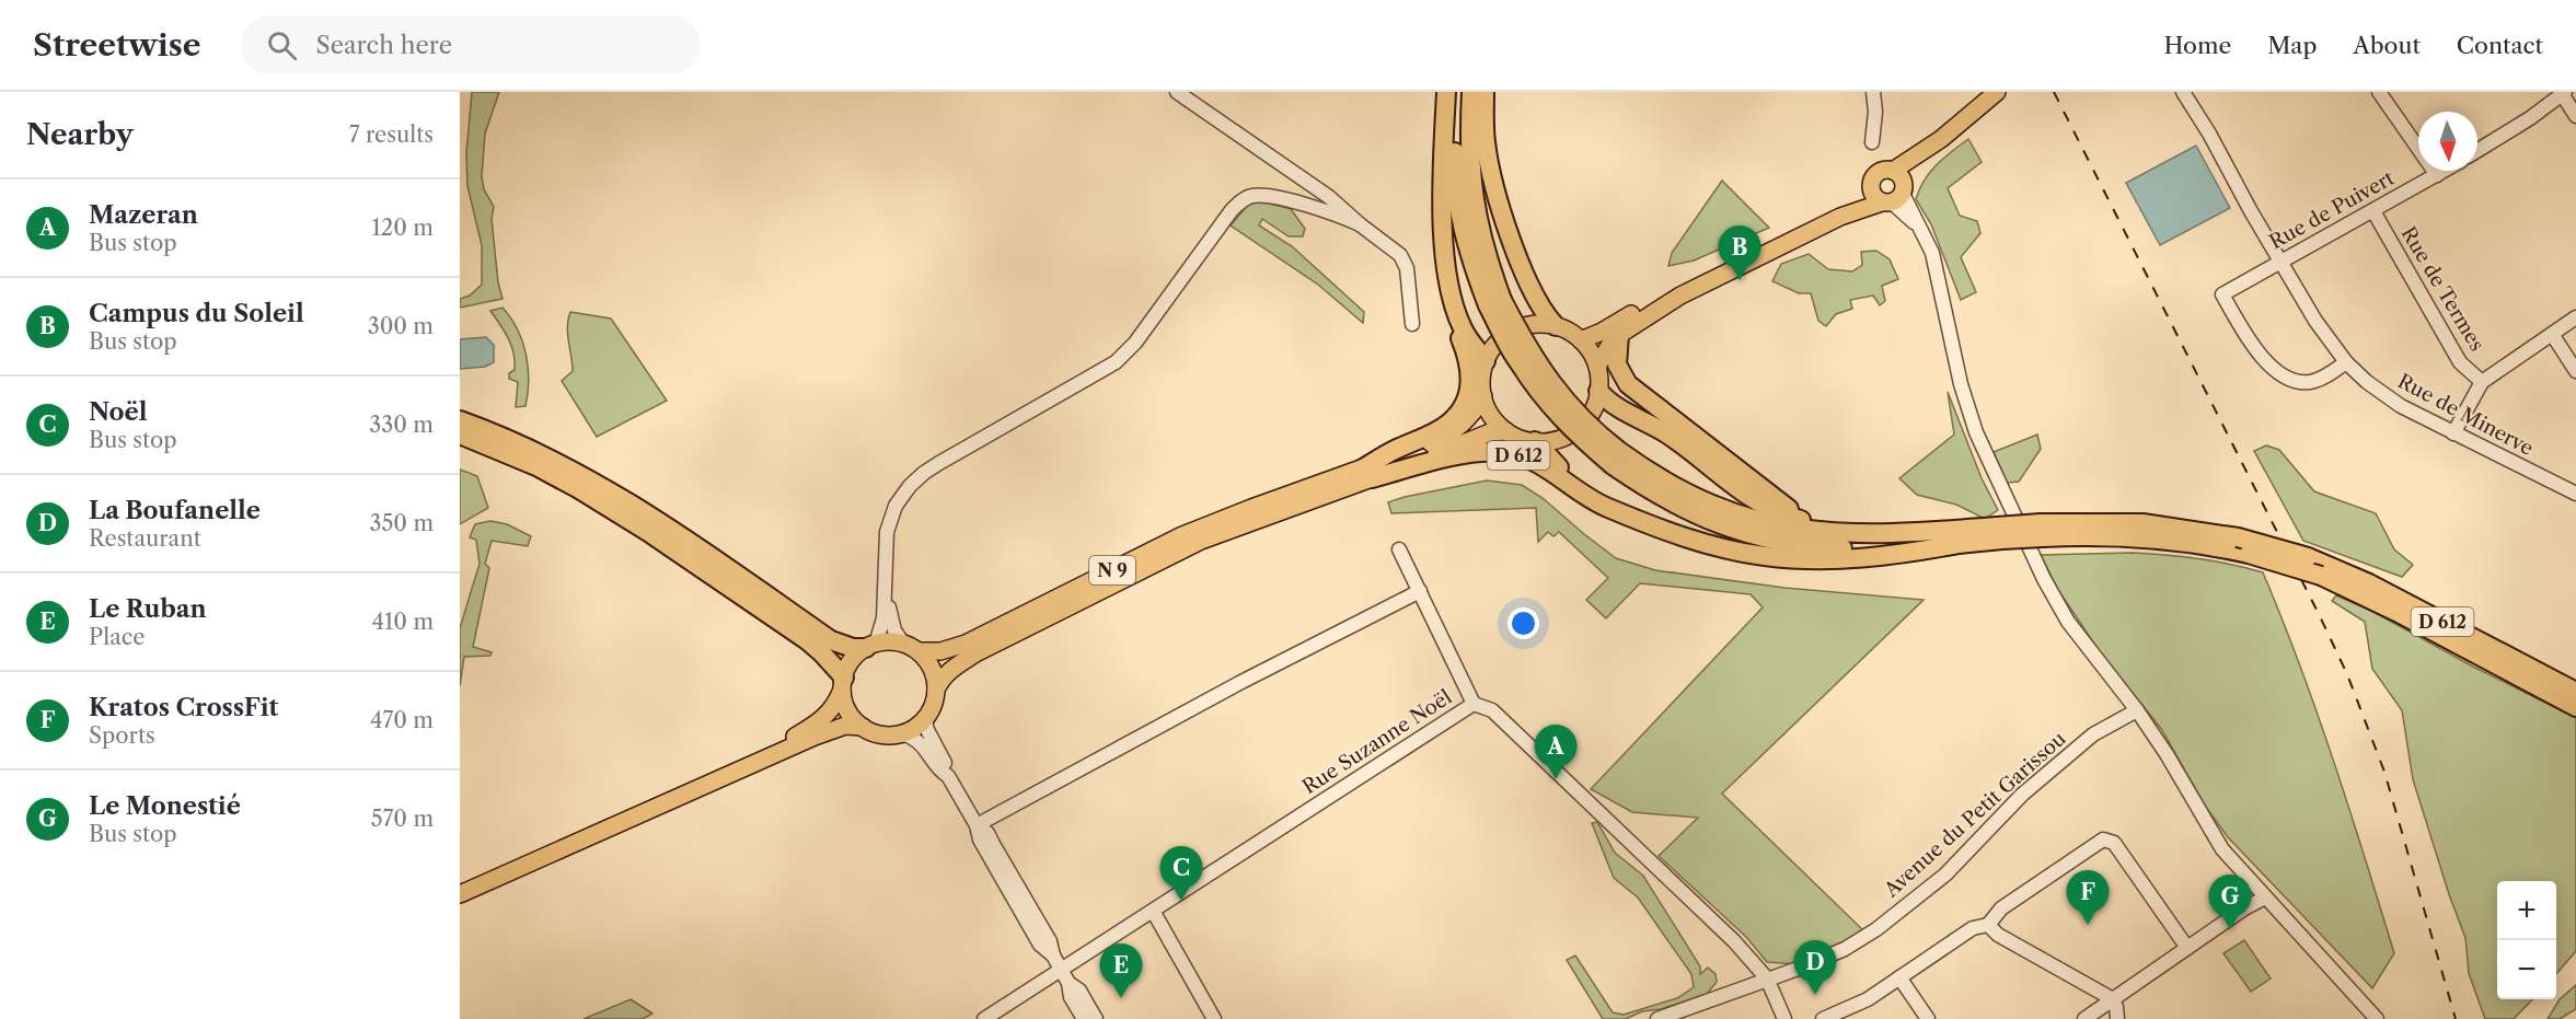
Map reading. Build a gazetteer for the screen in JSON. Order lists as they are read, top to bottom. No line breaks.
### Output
{"streets":{"highway":["D 612"],"main road":["N 9"],"street":["Rue de Puivert","Rue de Termes","Rue de Minerve","Rue Suzanne Noël","Avenue du Petit Garissou"]},"crossings":[["Rue de Puivert","Rue de Termes"],["Rue de Puivert","Rue de Minerve"],["D 612","N 9"],["Rue Suzanne Noël","Avenue du Petit Garissou"]],"north":"bottom","page":{"header":"Streetwise","search":"Search here","nav":["Home","Map","About","Contact"],"heading":["Nearby","7 results"],"list":[{"mark":"A","name":"Mazeran","note":"Bus stop","value":"120 m"},{"mark":"B","name":"Campus du Soleil","note":"Bus stop","value":"300 m"},{"mark":"C","name":"Noël","note":"Bus stop","value":"330 m"},{"mark":"D","name":"La Boufanelle","note":"Restaurant","value":"350 m"},{"mark":"E","name":"Le Ruban","note":"Place","value":"410 m"},{"mark":"F","name":"Kratos CrossFit","note":"Sports","value":"470 m"},{"mark":"G","name":"Le Monestié","note":"Bus stop","value":"570 m"}],"pins":["B","A","C","F","G","D","E"],"map_buttons":["+","−"]}}
